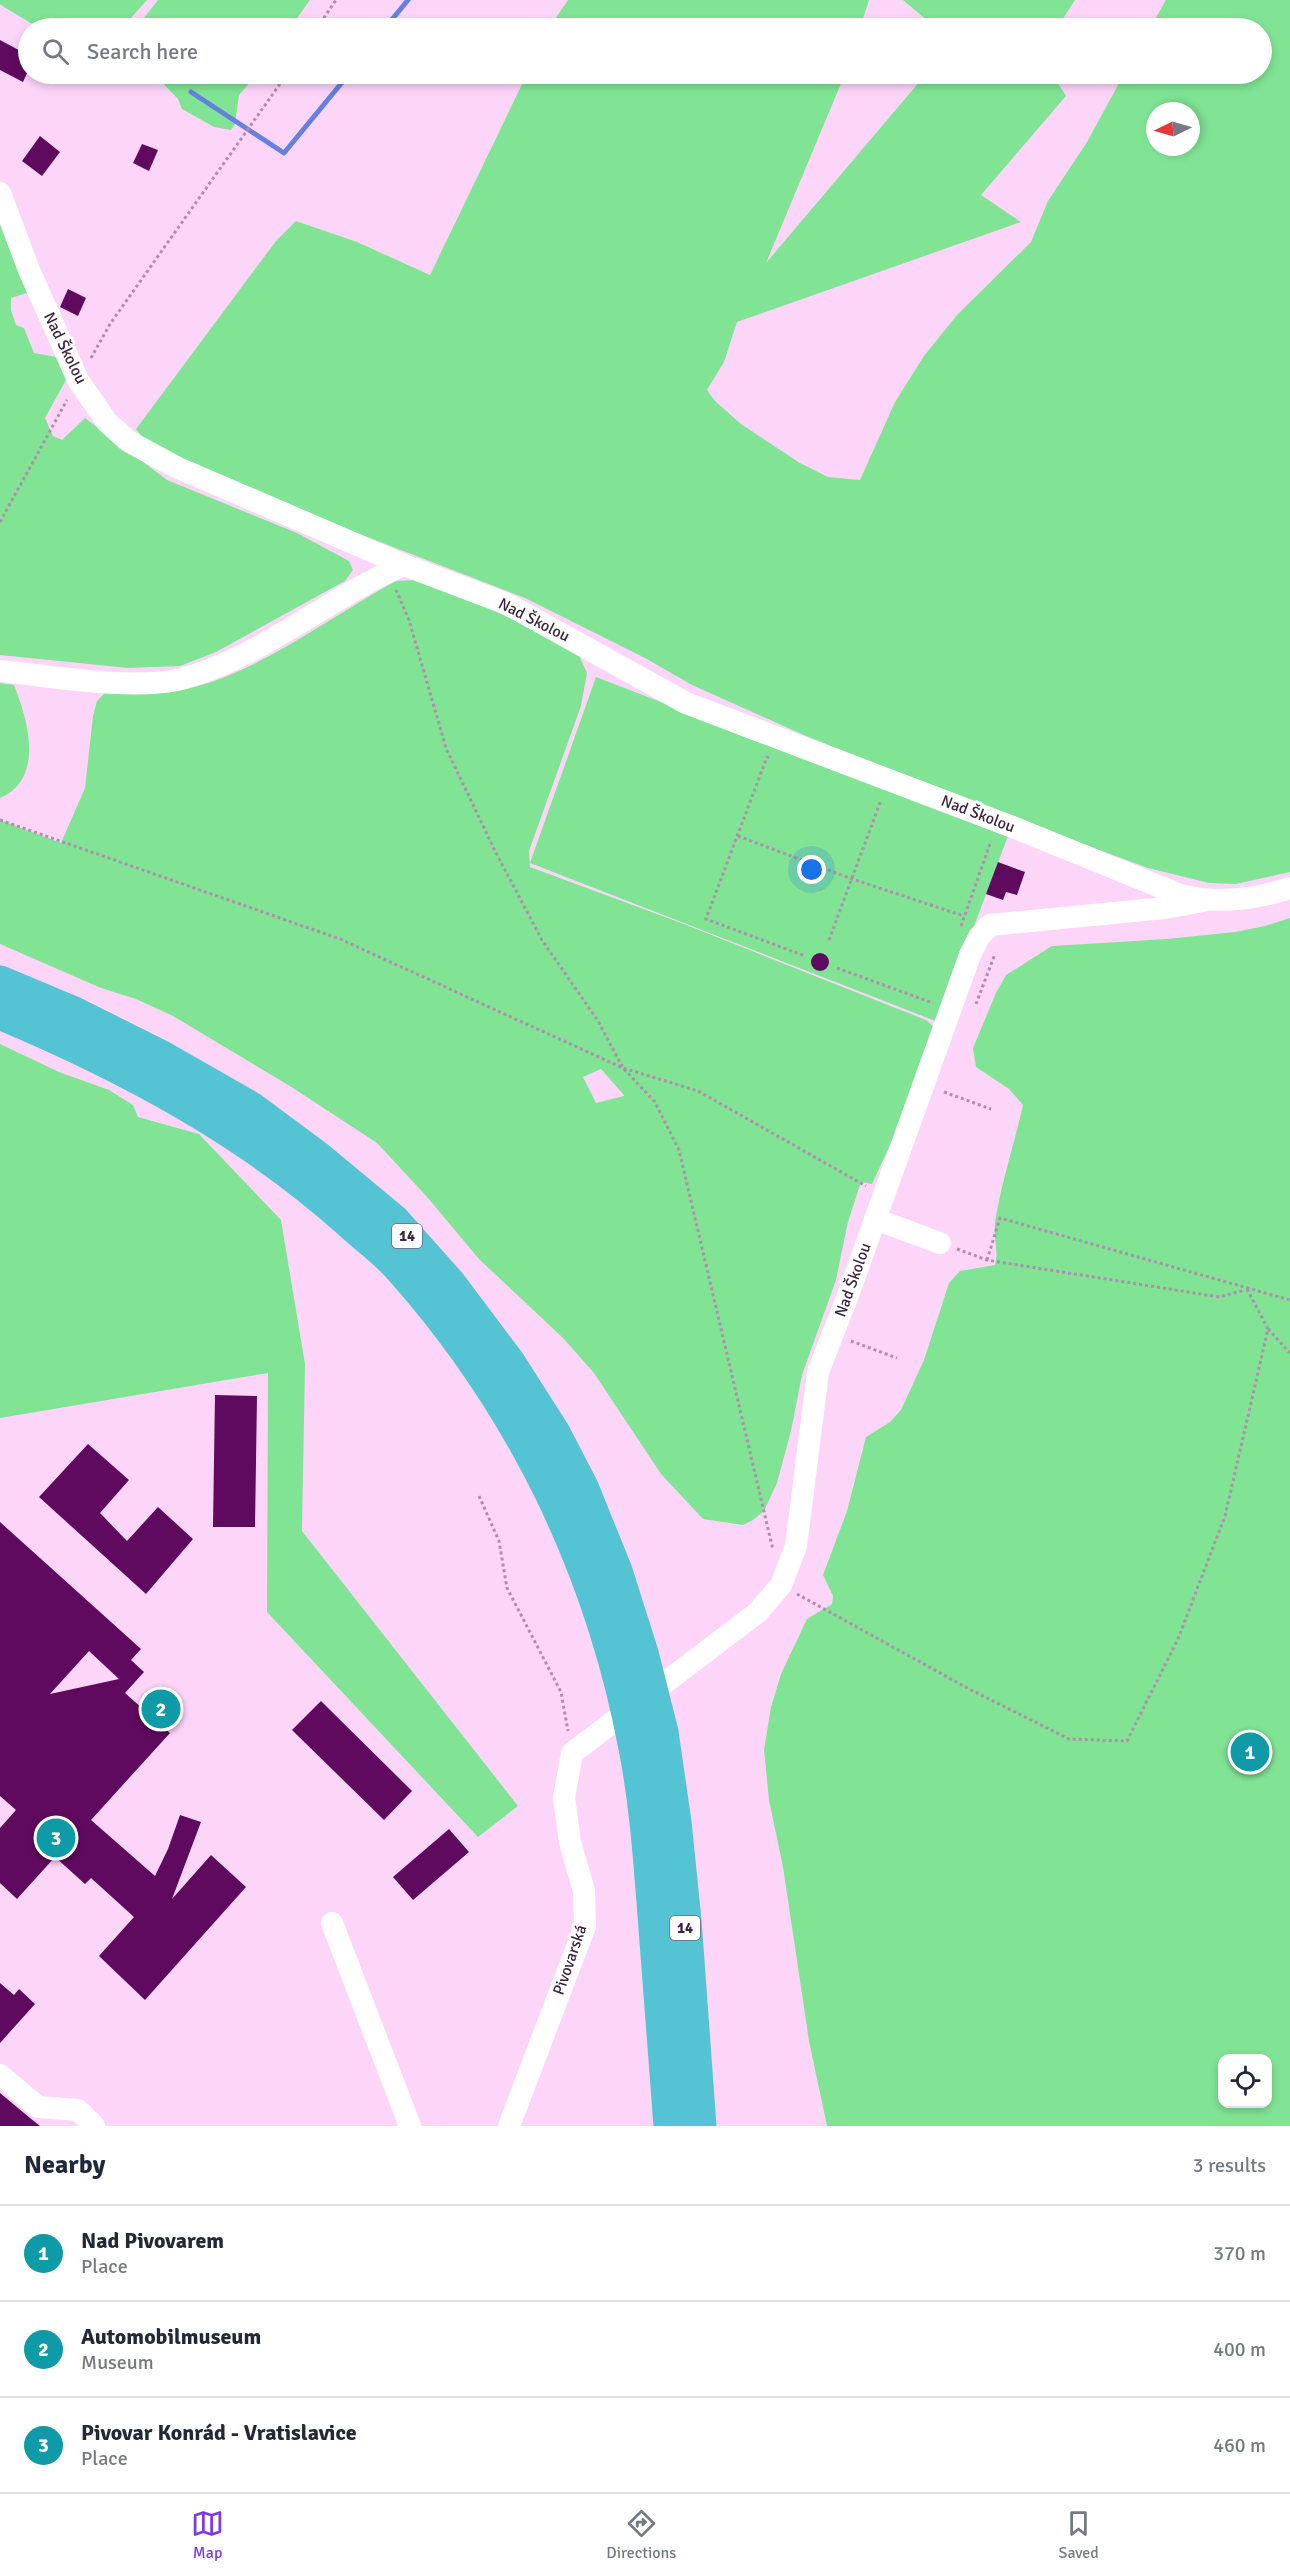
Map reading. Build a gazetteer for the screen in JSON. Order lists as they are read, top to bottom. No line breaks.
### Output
{"streets":{"highway":["14"],"street":["Nad Školou","Pivovarská"]},"crossings":[["Nad Školou","Pivovarská"]],"north":"left","page":{"search":"Search here","pins":["2","1","3"],"heading":["Nearby","3 results"],"list":[{"mark":"1","name":"Nad Pivovarem","note":"Place","value":"370 m"},{"mark":"2","name":"Automobilmuseum","note":"Museum","value":"400 m"},{"mark":"3","name":"Pivovar Konrád - Vratislavice","note":"Place","value":"460 m"}],"nav":["Map","Directions","Saved"]}}
